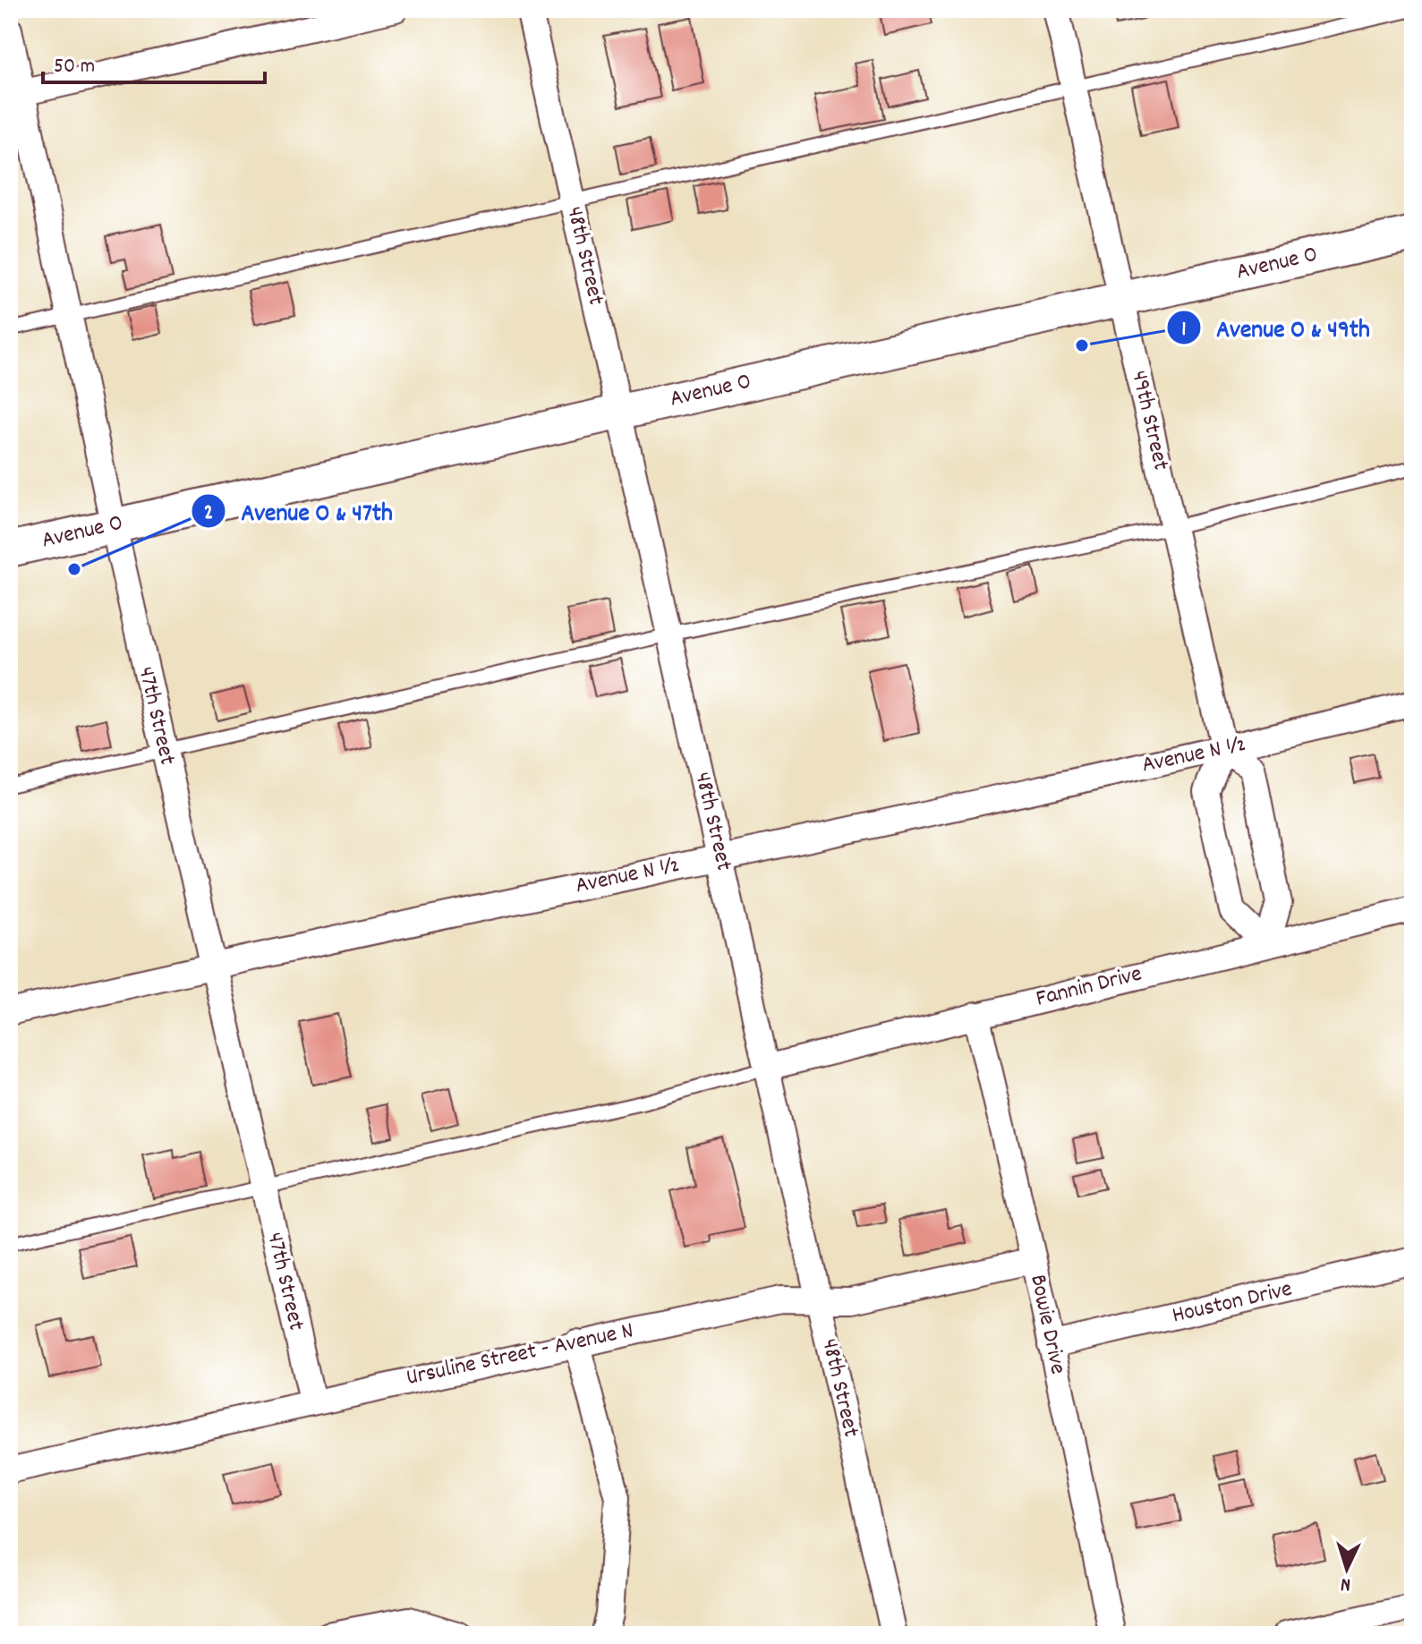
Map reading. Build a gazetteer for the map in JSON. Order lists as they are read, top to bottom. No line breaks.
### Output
{"streets":{"main road":["Avenue O"],"street":["48th Street","49th Street","47th Street","Avenue N ½","Fannin Drive","Houston Drive","Bowie Drive","Ursuline Street - Avenue N"]},"crossings":[["48th Street","Avenue O"],["48th Street","Avenue N ½"],["48th Street","Fannin Drive"],["48th Street","Ursuline Street - Avenue N"],["Avenue O","49th Street"],["Avenue O","47th Street"],["49th Street","Avenue N ½"],["47th Street","Avenue N ½"],["47th Street","Ursuline Street - Avenue N"],["Fannin Drive","Bowie Drive"],["Houston Drive","Bowie Drive"],["Bowie Drive","Ursuline Street - Avenue N"]],"places":["Avenue O & 49th","Avenue O & 47th"],"scale_bar":"50 m","north":"bottom"}
